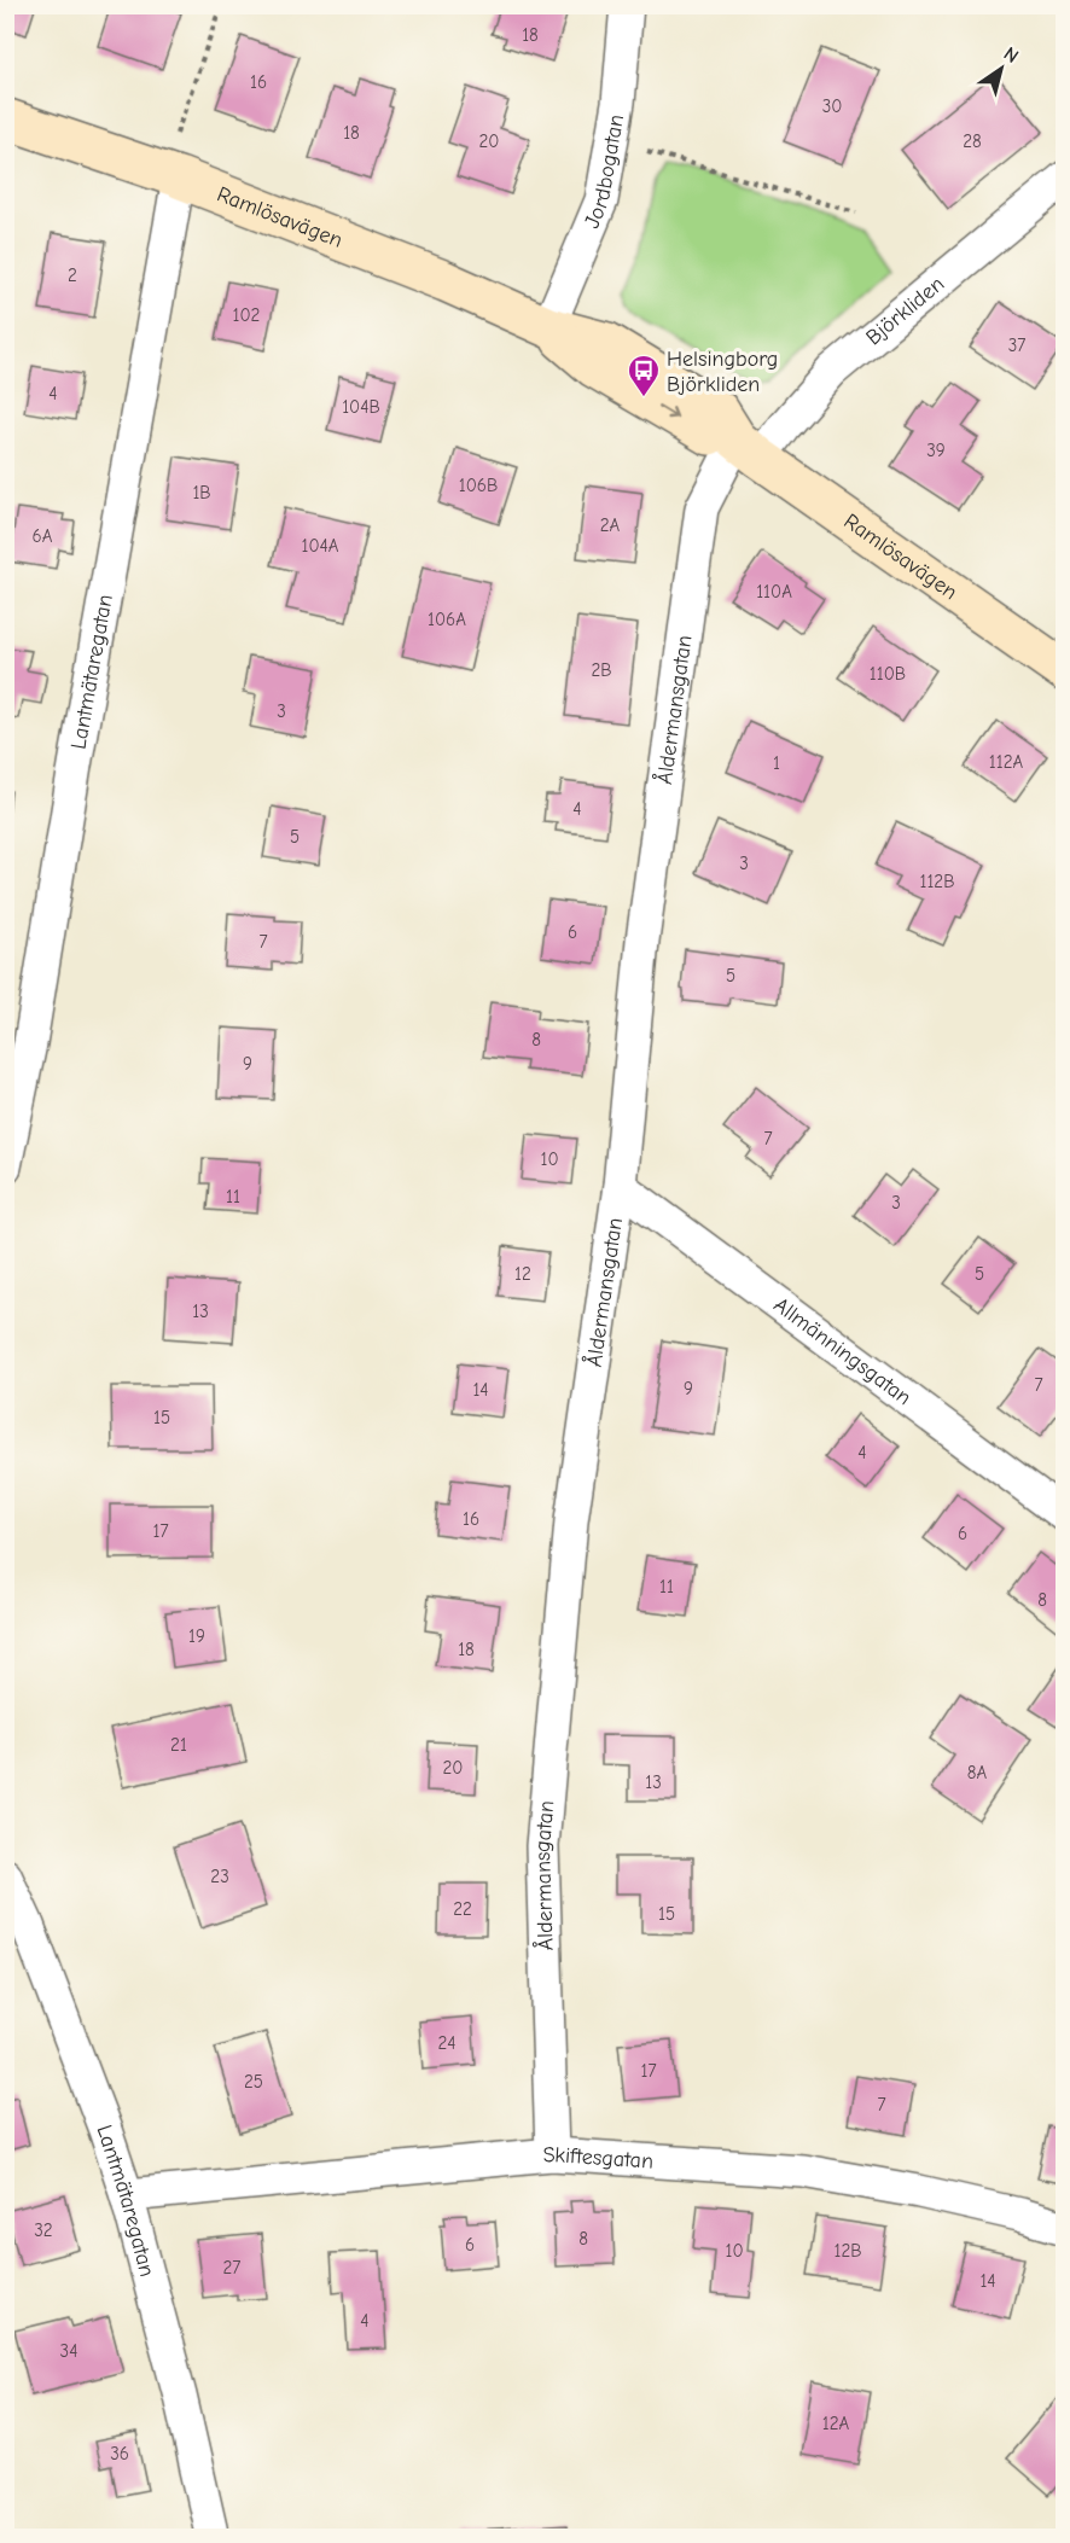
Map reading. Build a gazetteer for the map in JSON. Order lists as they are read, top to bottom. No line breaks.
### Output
{"streets":{"street":["Jordbogatan","Ramlösavägen","Björkliden","Lantmätaregatan","Åldermansgatan","Allmänningsgatan","Skiftesgatan"]},"crossings":[["Jordbogatan","Ramlösavägen"],["Ramlösavägen","Björkliden"],["Ramlösavägen","Lantmätaregatan"],["Ramlösavägen","Åldermansgatan"],["Björkliden","Åldermansgatan"],["Lantmätaregatan","Skiftesgatan"],["Åldermansgatan","Allmänningsgatan"],["Åldermansgatan","Skiftesgatan"]],"places":{"bus stop":["Helsingborg Björkliden"]},"house_numbers":["18","16","30","18","20","28","2","102","37","4","104B","39","106B","1B","2A","6A","104A","110A","106A","2B","110B","3","112A","1","4","5","3","112B","6","7","5","8","9","7","10","11","3","12","5","13","7","9","14","15","4","16","17","6","11","8","19","18","21","20","8A","13","23","22","15","24","17","25","7","32","8","6","10","12B","27","14","4","34","12A","36"],"north":"top right"}
